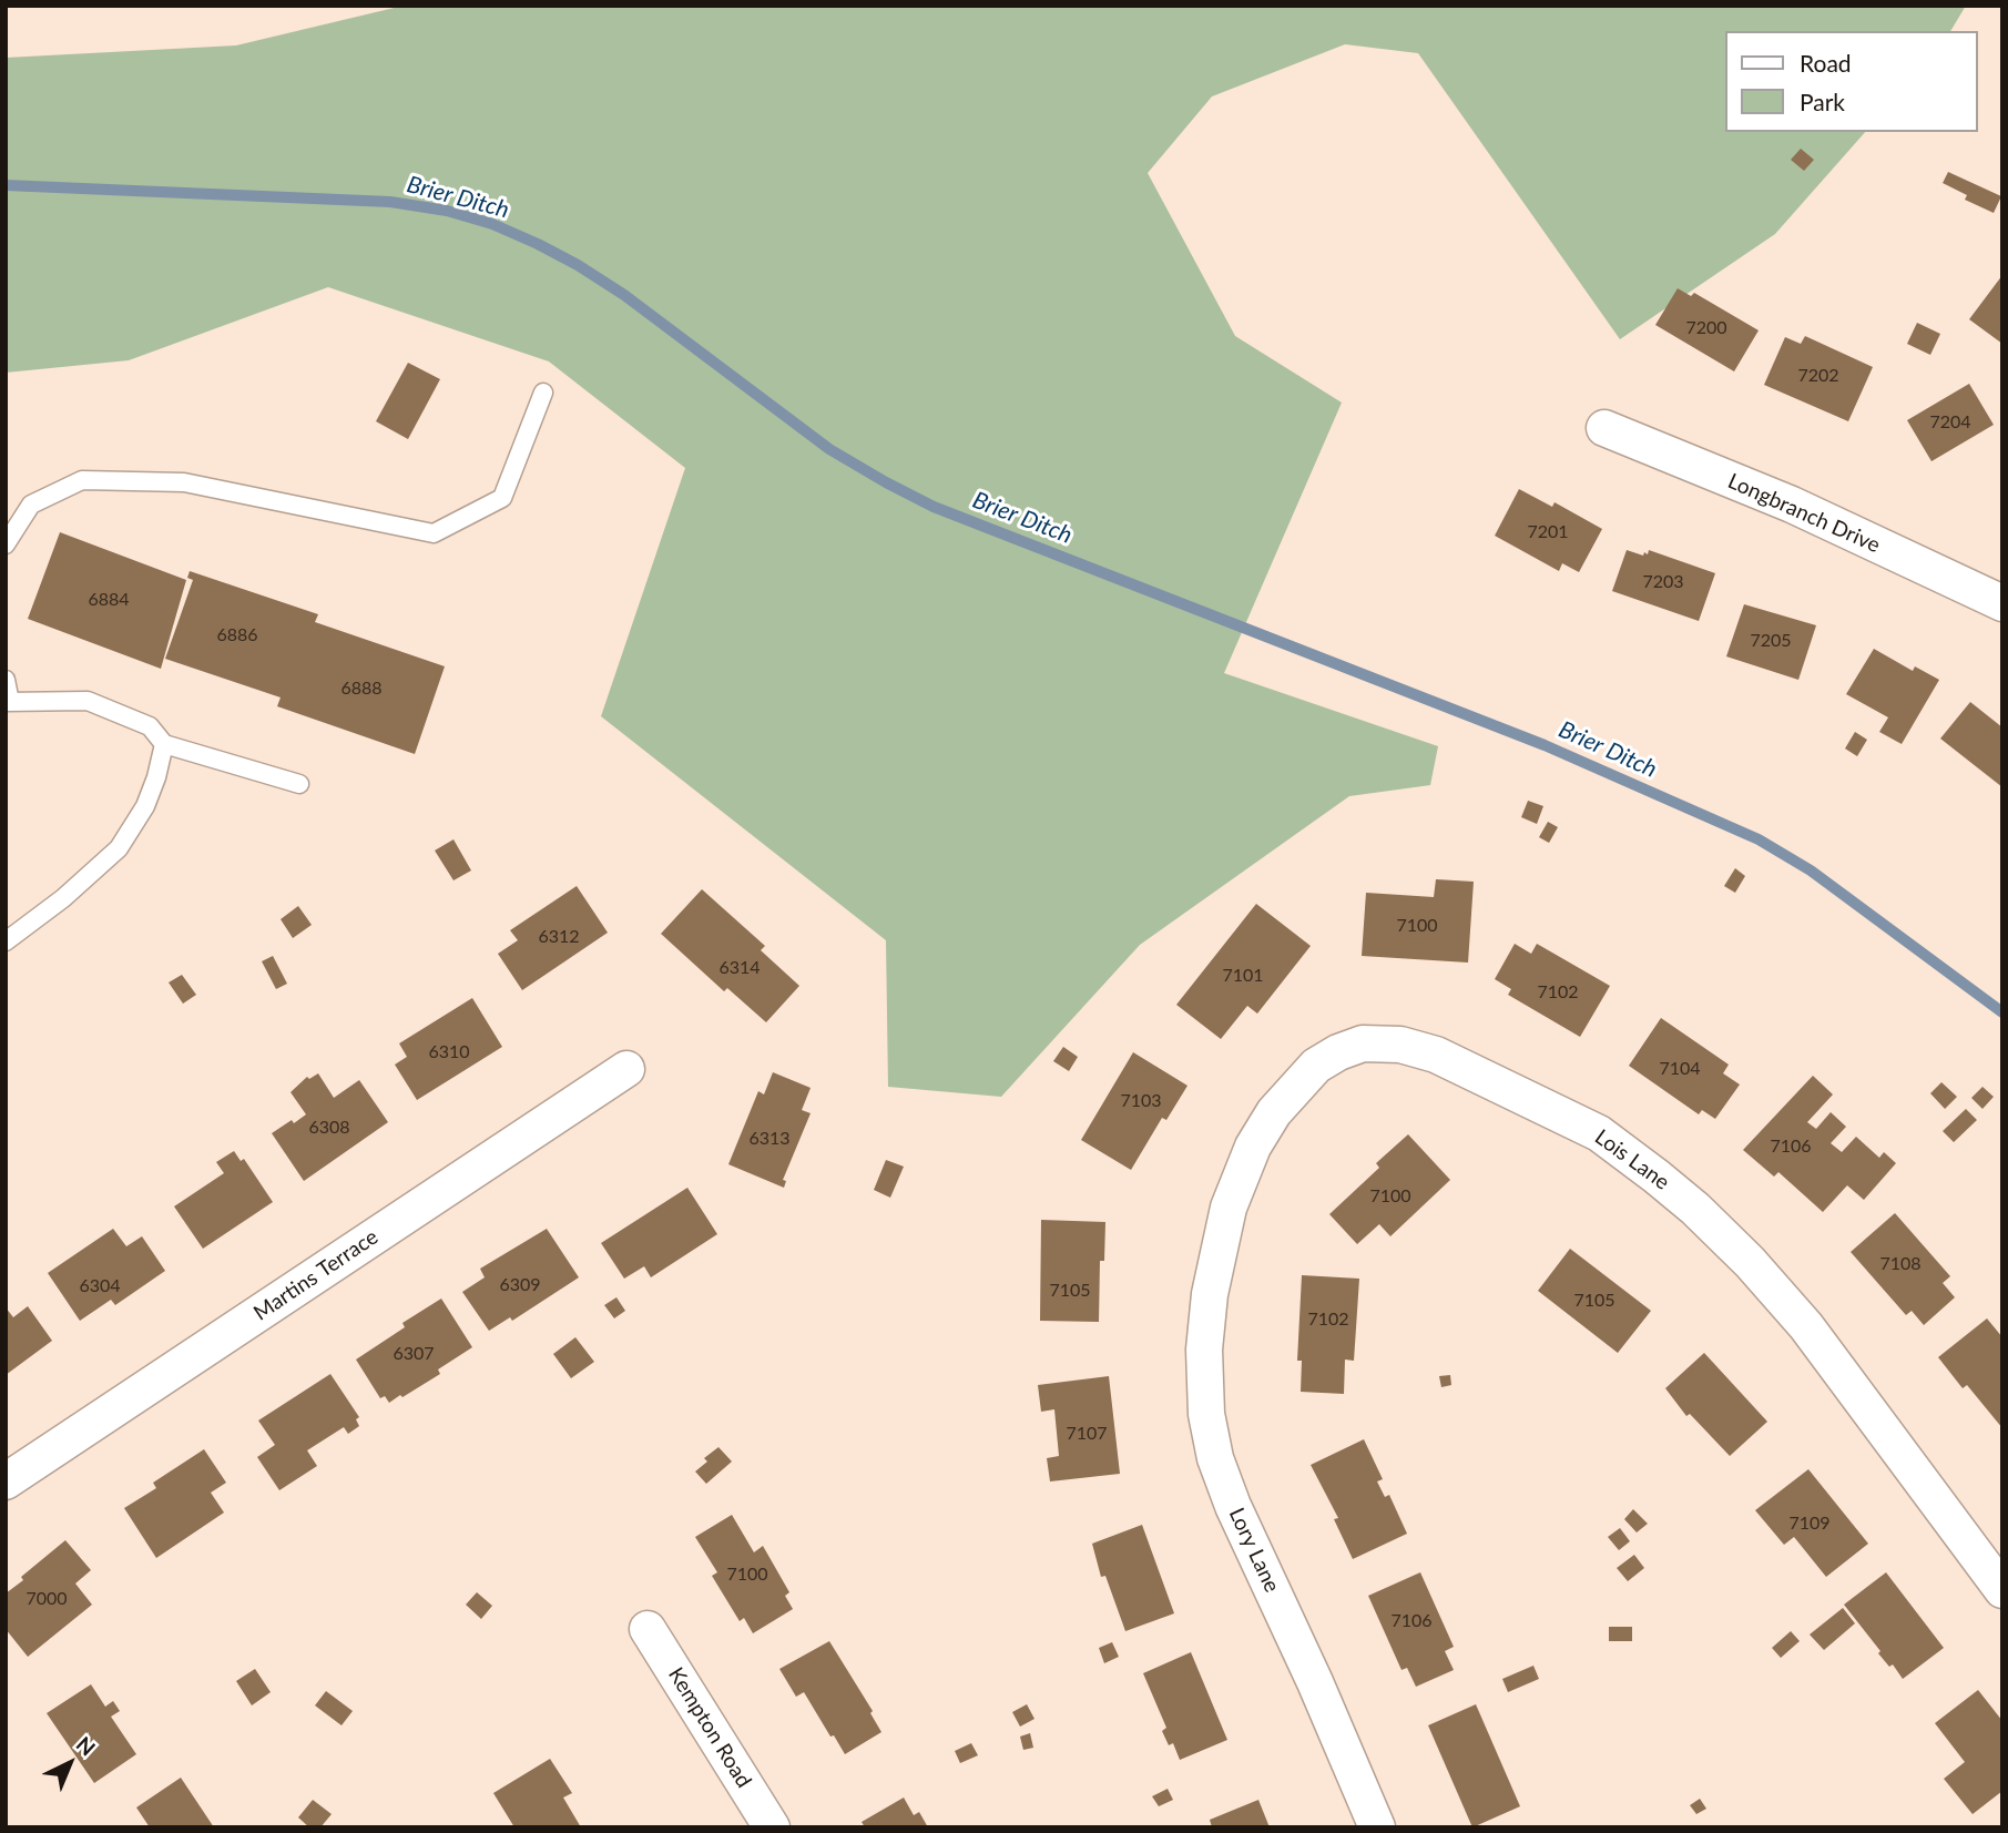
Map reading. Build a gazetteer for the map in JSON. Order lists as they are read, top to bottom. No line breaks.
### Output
{"streets":{"street":["Longbranch Drive","Lois Lane","Martins Terrace","Lory Lane","Kempton Road"]},"crossings":[["Lois Lane","Lory Lane"]],"water":["Brier Ditch"],"house_numbers":["7200","7202","7204","7201","7203","6884","6886","7205","6888","7100","6312","6314","7101","7102","6310","7104","7103","6308","6313","7106","7100","7108","6309","6304","7105","7105","7102","6307","7107","7109","7100","7000","7106"],"legend":["Road","Park"],"north":"top right"}
